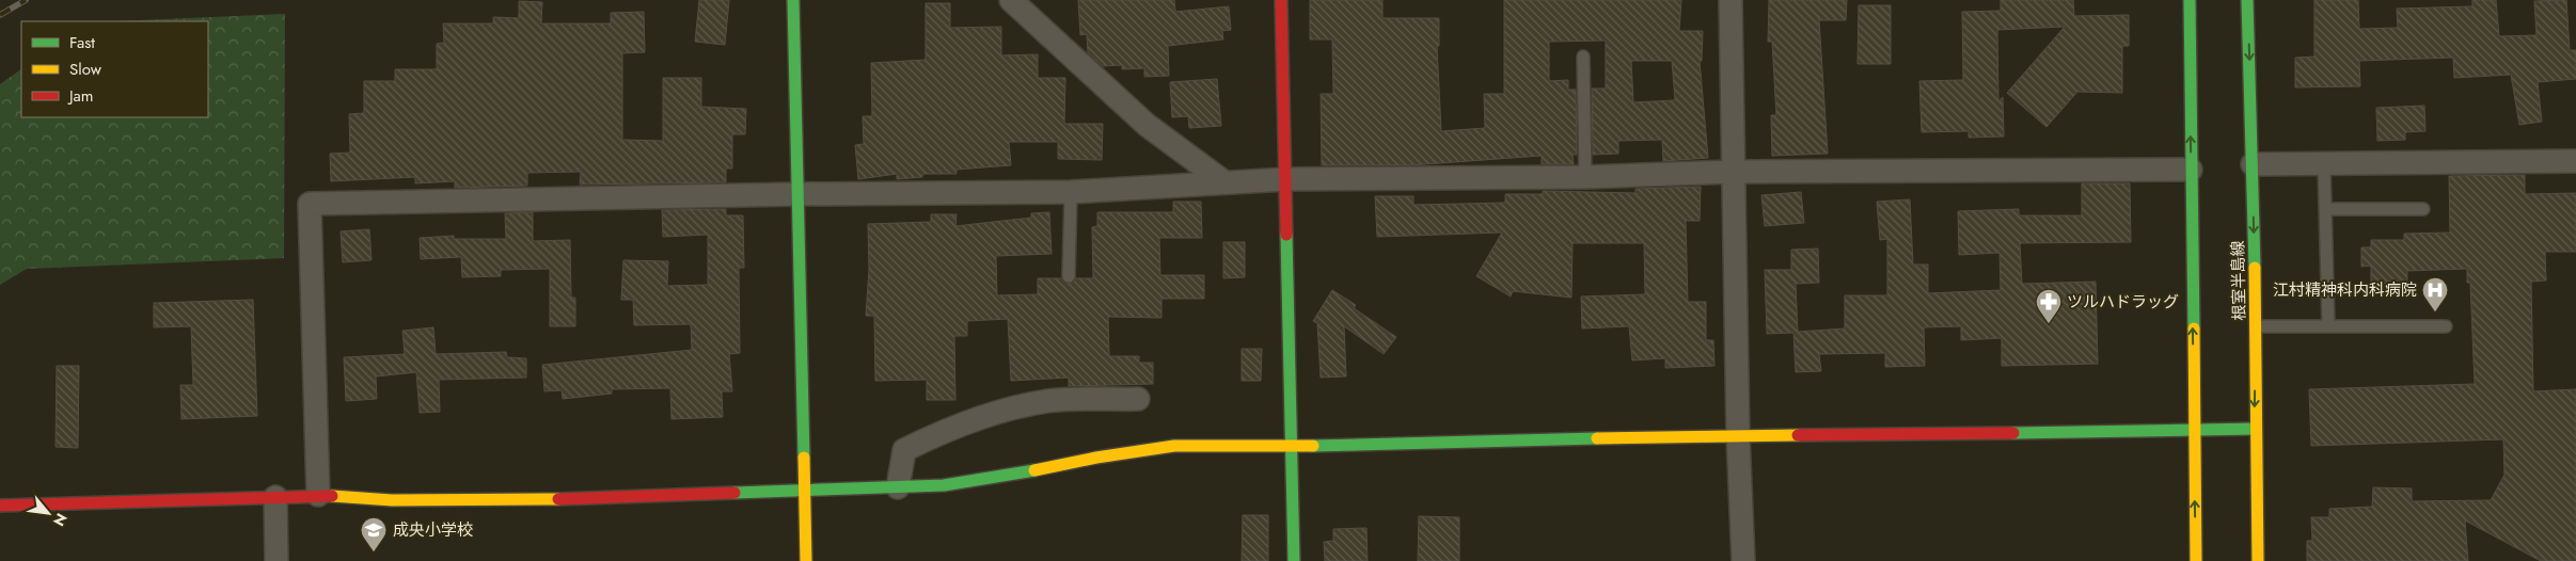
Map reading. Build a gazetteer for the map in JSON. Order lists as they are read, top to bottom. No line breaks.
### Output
{"streets":{"street":["根室半島線"]},"places":{"hospital":["江村精神科内科病院"],"pharmacy":["ツルハドラッグ"],"school or university":["成央小学校"]},"legend":["Fast","Slow","Jam"],"north":"bottom right"}
